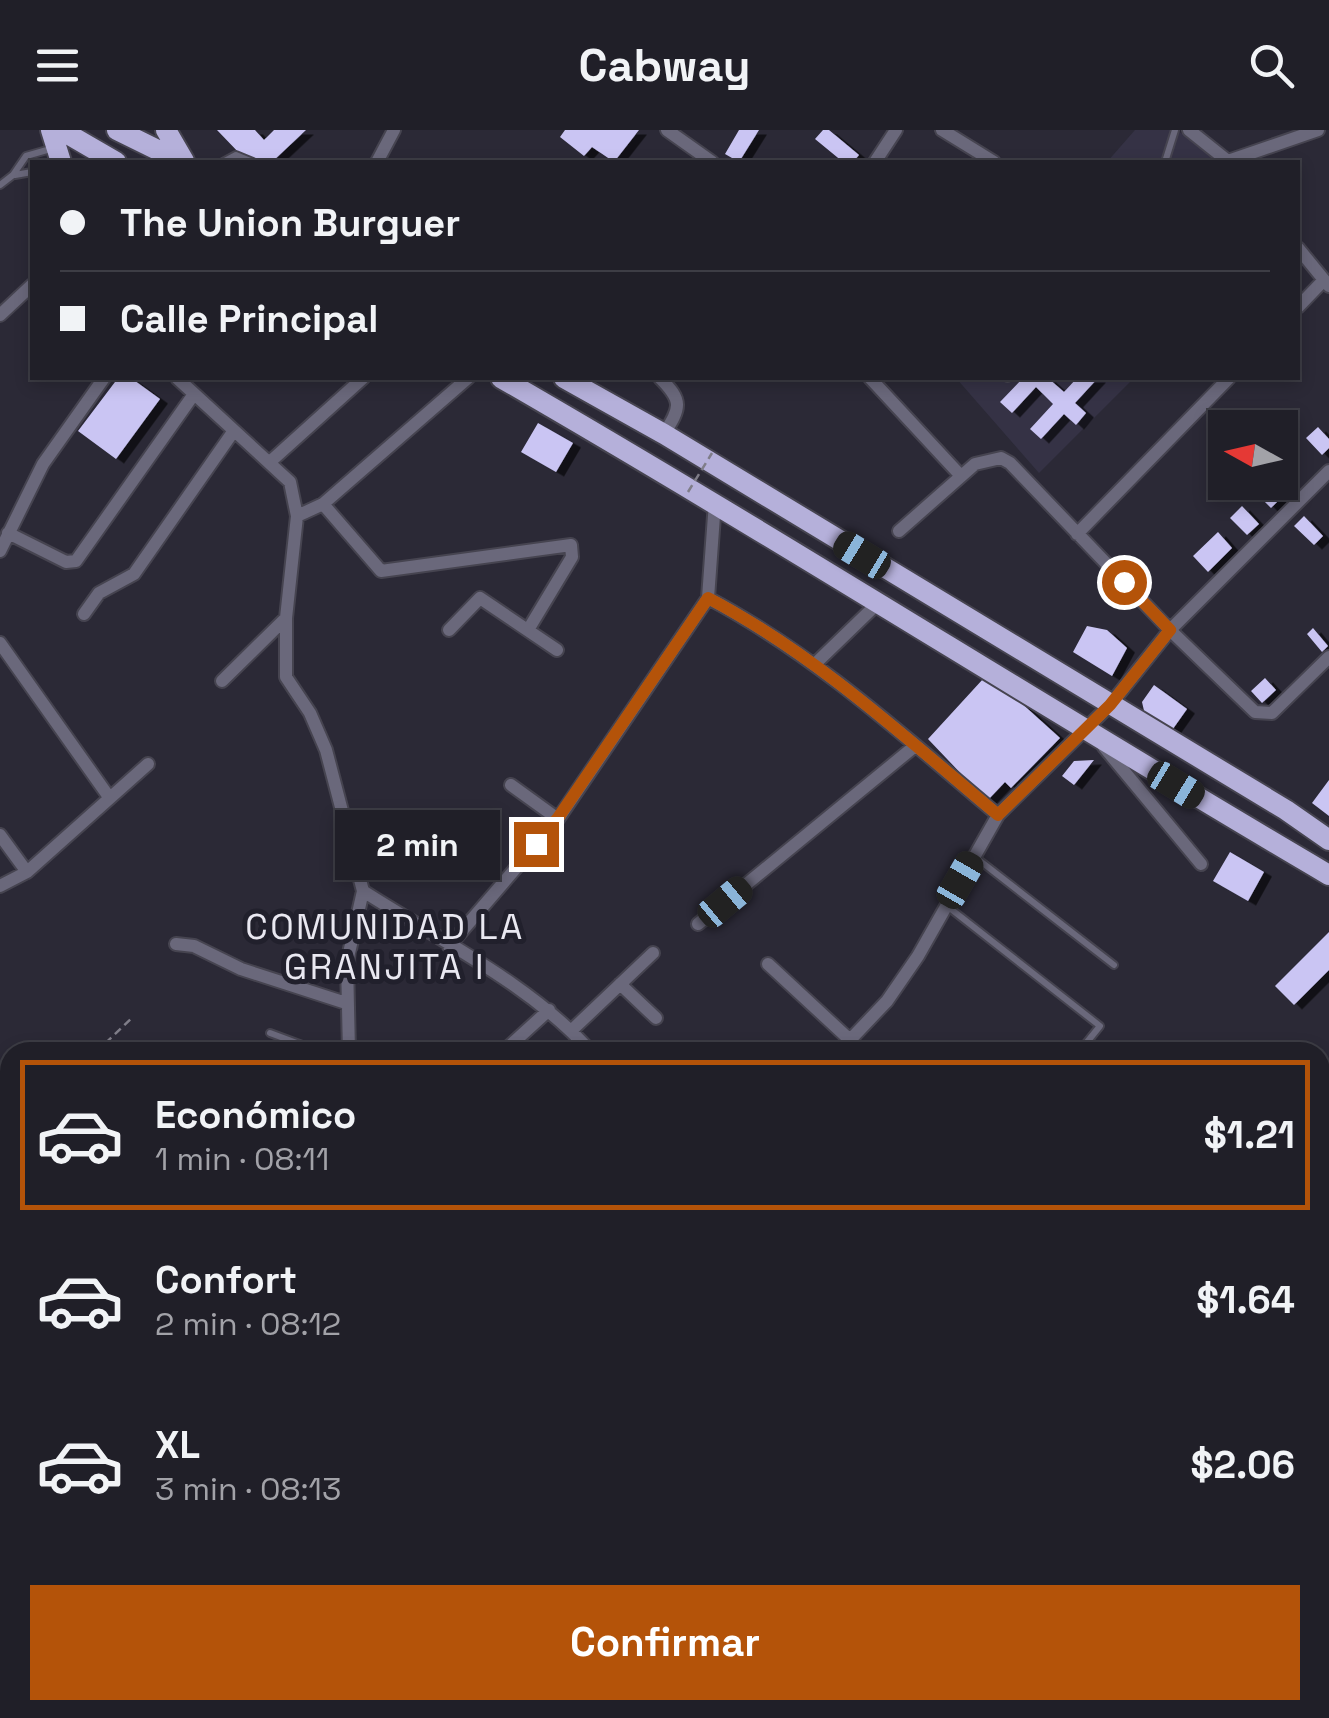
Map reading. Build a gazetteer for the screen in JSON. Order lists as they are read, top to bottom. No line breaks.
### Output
{"districts":["COMUNIDAD LA GRANJITA I"],"north":"left","page":{"header":"Cabway","banner":["The Union Burguer","Calle Principal"],"bubble":"2 min","list":[{"name":"Económico","note":"1 min · 08:11","value":"$1.21"},{"name":"Confort","note":"2 min · 08:12","value":"$1.64"},{"name":"XL","note":"3 min · 08:13","value":"$2.06"}],"buttons":"Confirmar"}}
